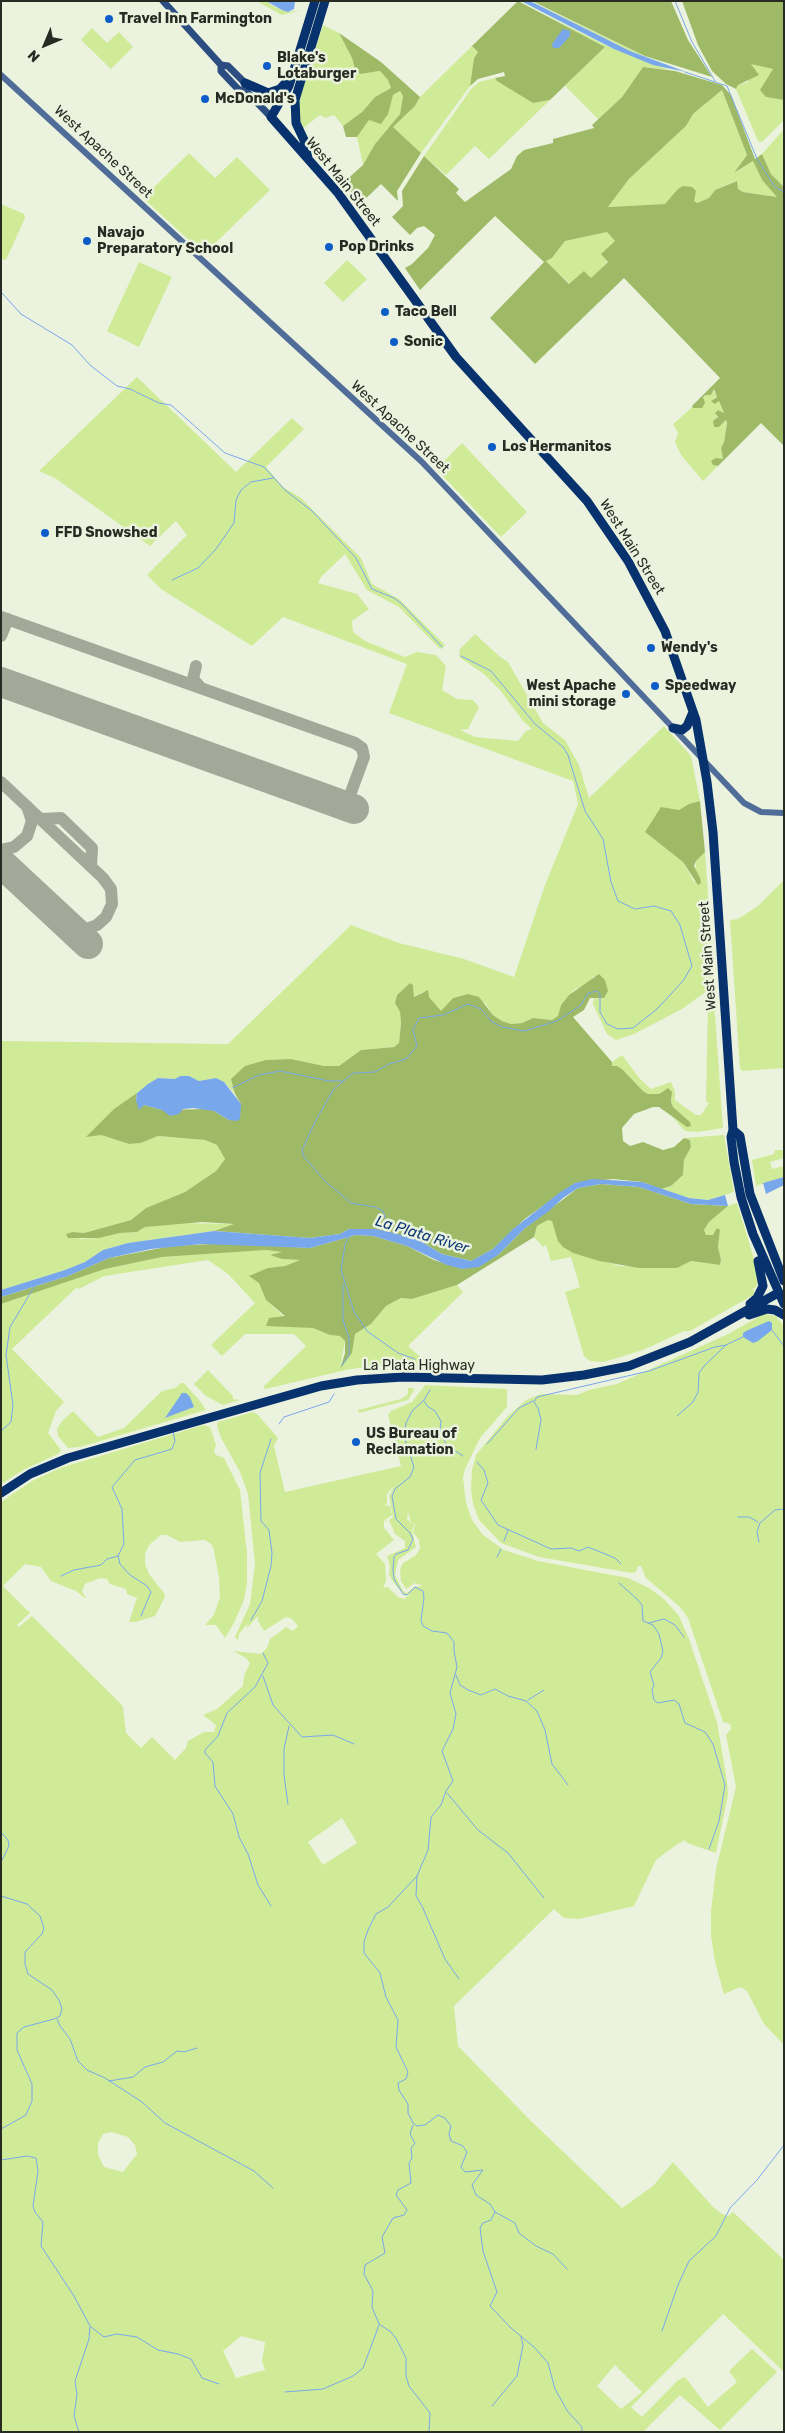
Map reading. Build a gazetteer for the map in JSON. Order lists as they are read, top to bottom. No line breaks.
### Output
{"streets":{"highway":["West Main Street","La Plata Highway"],"main road":["West Apache Street"]},"crossings":[["West Apache Street","West Main Street"],["West Main Street","La Plata Highway"]],"water":["La Plata River"],"places":["Travel Inn Farmington","Blake's Lotaburger","McDonald's","Navajo Preparatory School","Pop Drinks","Taco Bell","Sonic","Los Hermanitos","FFD Snowshed","Wendy's","Speedway","West Apache mini storage","US Bureau of Reclamation"],"north":"bottom left"}
